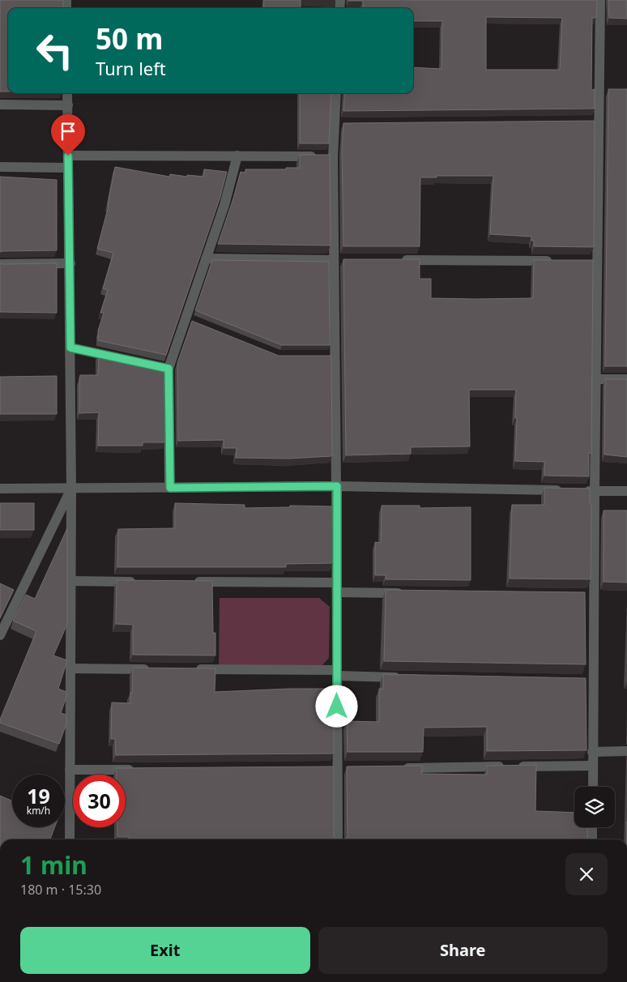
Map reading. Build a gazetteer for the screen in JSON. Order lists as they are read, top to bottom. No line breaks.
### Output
{"page":{"turn":["50 m","Turn left"],"speed":"19 km/h","limit":"30","heading":["1 min","180 m · 15:30"],"buttons":["Exit","Share"]}}
